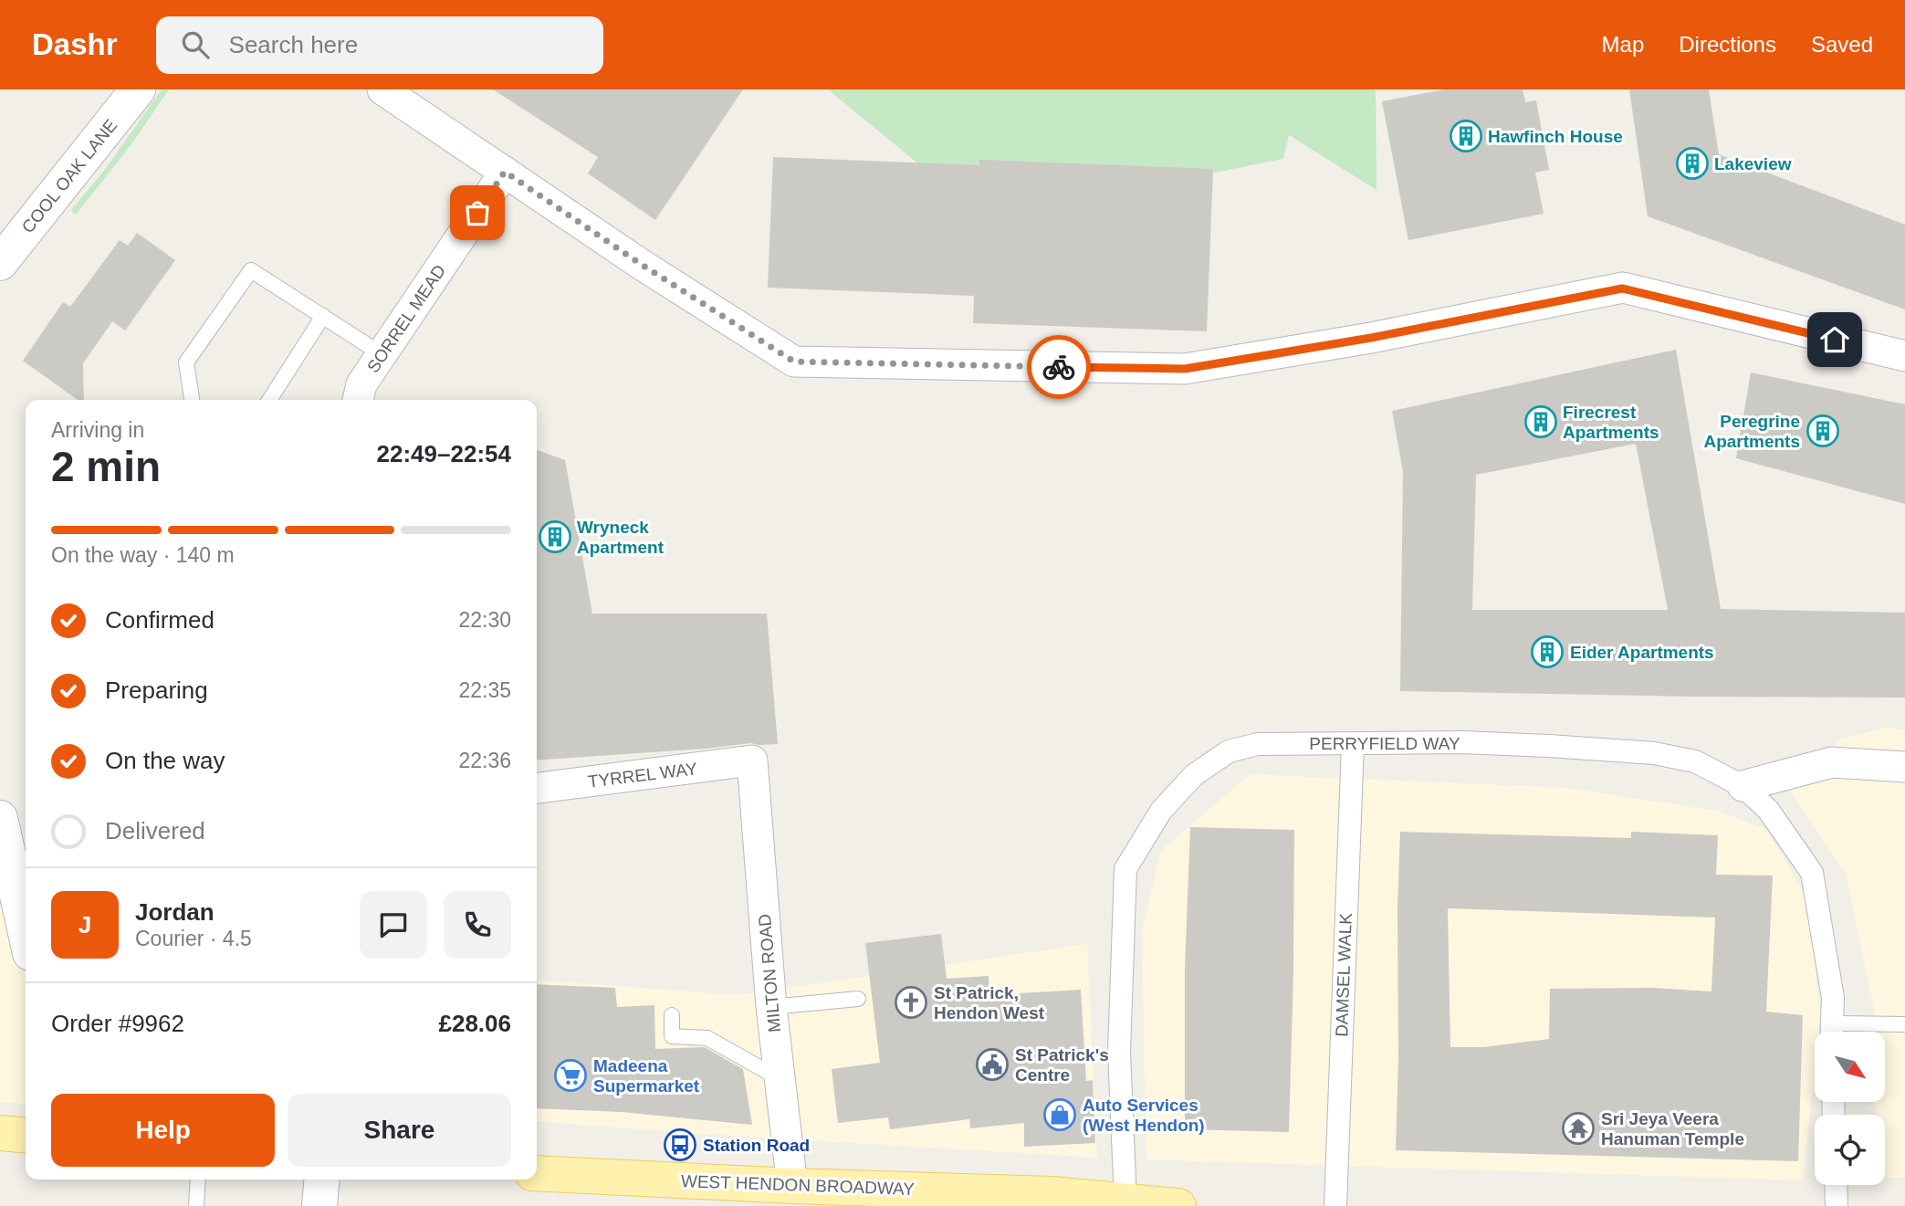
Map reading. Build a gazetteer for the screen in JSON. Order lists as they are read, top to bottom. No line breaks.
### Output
{"streets":{"main road":["WEST HENDON BROADWAY"],"street":["COOL OAK LANE","SORREL MEAD","PERRYFIELD WAY","TYRREL WAY","MILTON ROAD","DAMSEL WALK"]},"crossings":[["PERRYFIELD WAY","DAMSEL WALK"],["PERRYFIELD WAY","WEST HENDON BROADWAY"],["TYRREL WAY","MILTON ROAD"],["MILTON ROAD","WEST HENDON BROADWAY"]],"places":{"building":["Hawfinch House","Lakeview","Firecrest Apartments","Peregrine Apartments","Wryneck Apartment","Eider Apartments"],"church":["St Patrick, Hendon West"],"public building":["St Patrick's Centre"],"supermarket":["Madeena Supermarket"],"shop":["Auto Services (West Hendon)"],"temple":["Sri Jeya Veera Hanuman Temple"],"bus stop":["Station Road"]},"north":"bottom right","page":{"header":"Dashr","search":"Search here","nav":["Map","Directions","Saved"],"heading":["2 min","Arriving in","22:49–22:54"],"panel":["Jordan","Courier · 4.5","Order #9962","£28.06"],"bar":"On the way · 140 m","list":[["Confirmed","22:30"],["Preparing","22:35"],["On the way","22:36"],"Delivered"],"round":"J","buttons":["Help","Share"]}}
